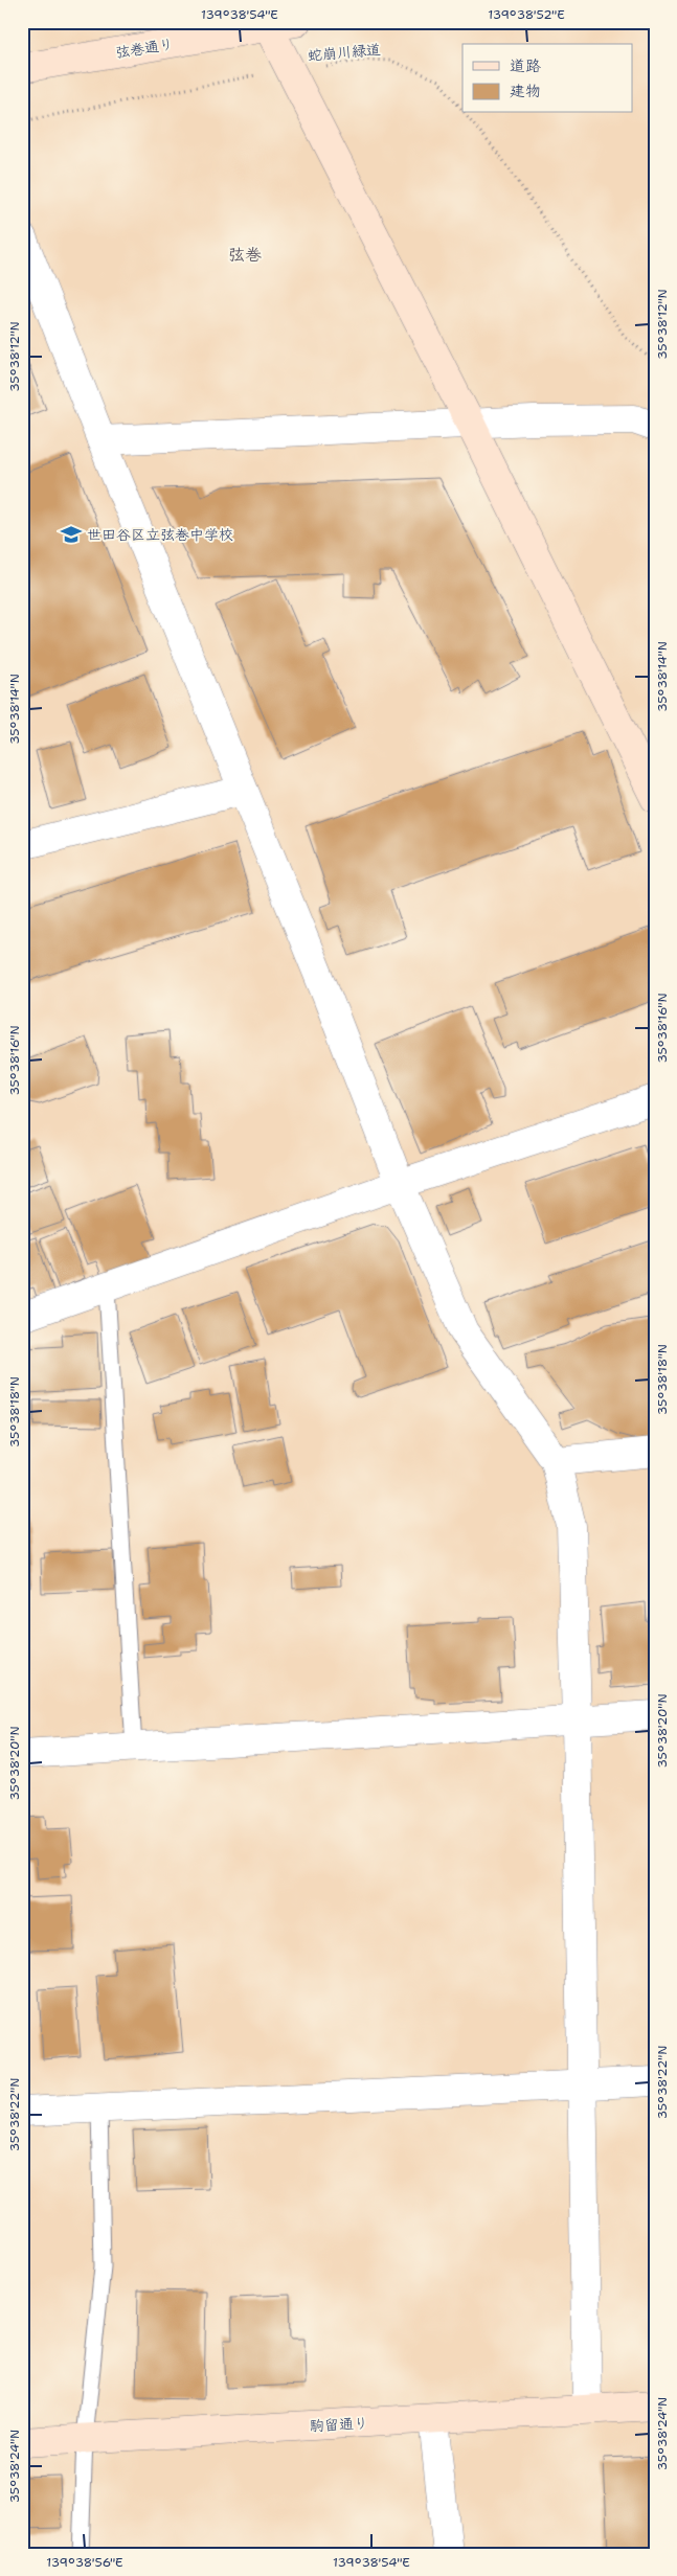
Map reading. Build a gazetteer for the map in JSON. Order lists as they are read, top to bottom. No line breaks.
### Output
{"streets":{"street":["弦巻通り","駒留通り"],"path":["蛇崩川緑道"]},"districts":["弦巻"],"places":{"school or university":["世田谷区立弦巻中学校"]},"legend":["道路","建物"],"coordinates":["139°38'54\"E","139°38'52\"E","35°38'12\"N","35°38'14\"N","35°38'16\"N","35°38'18\"N","35°38'20\"N","35°38'22\"N","35°38'24\"N","139°38'56\"E"]}
